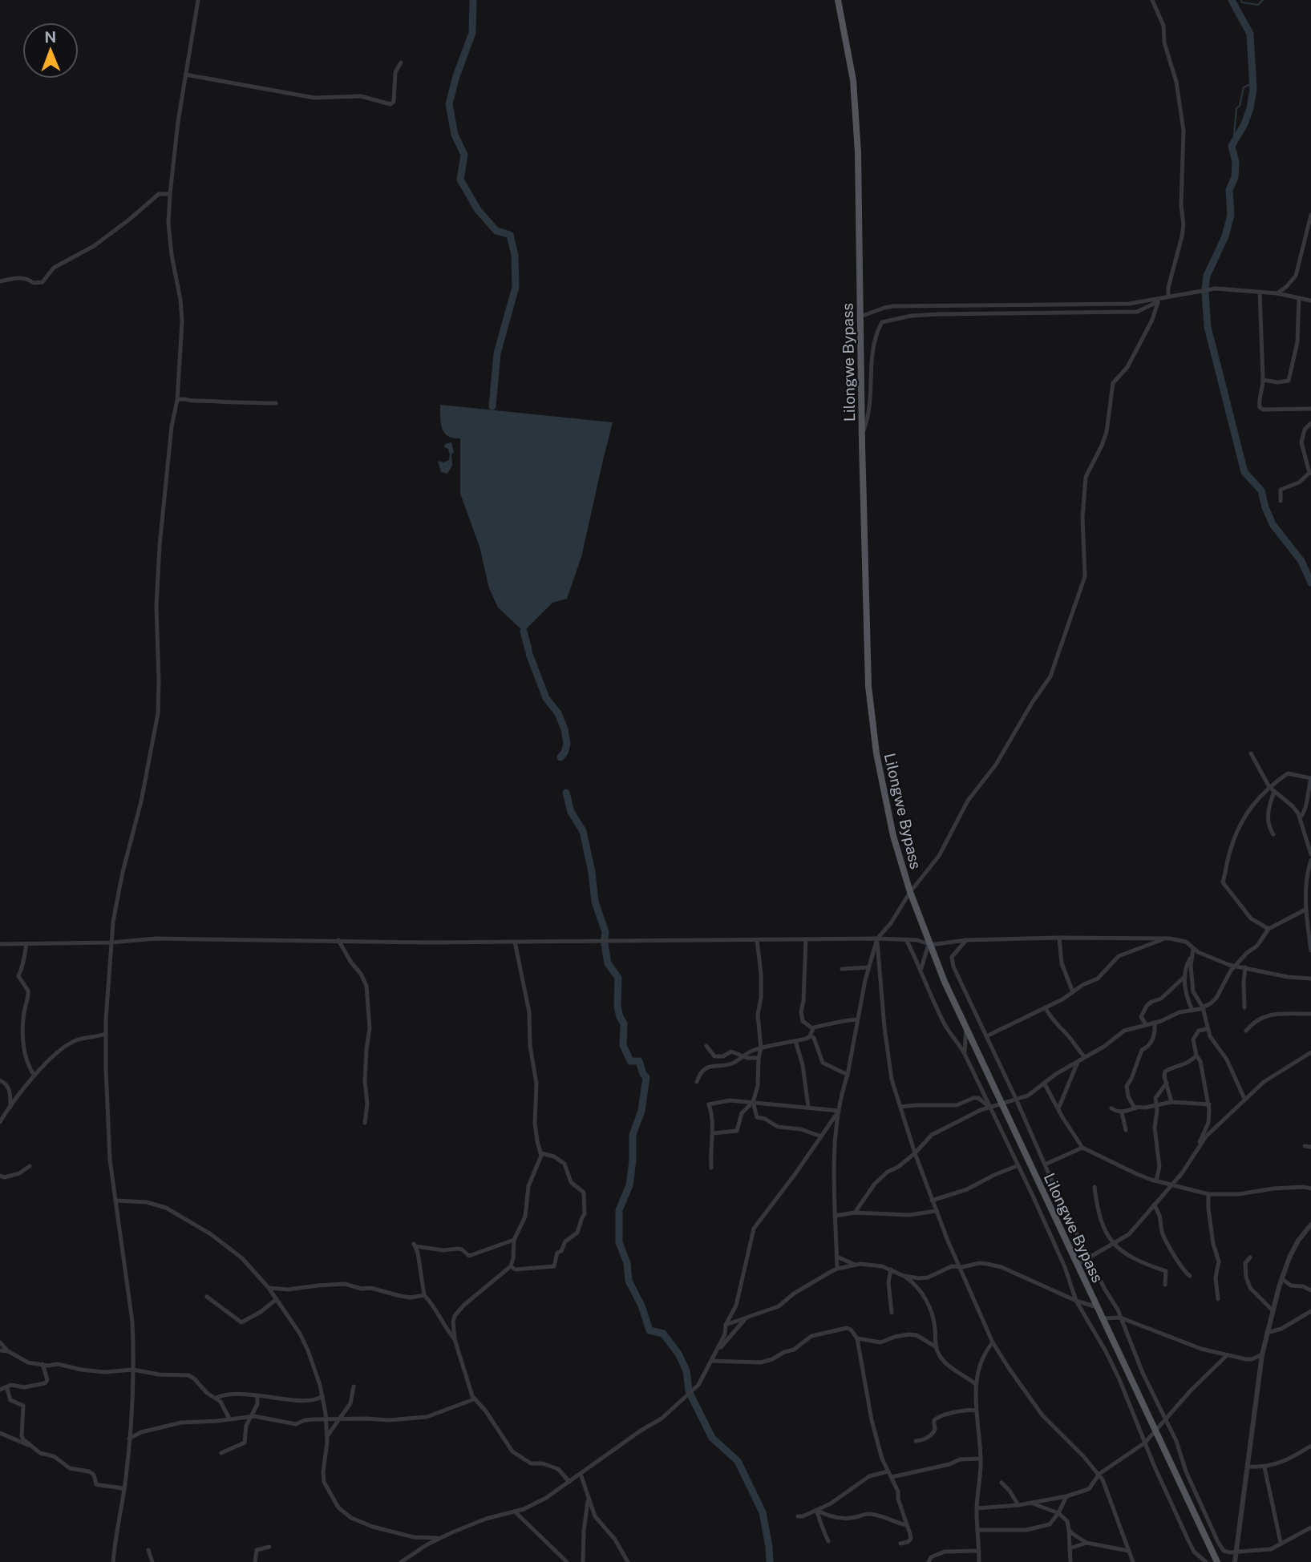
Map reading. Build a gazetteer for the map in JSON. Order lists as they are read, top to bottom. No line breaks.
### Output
{"streets":{"main road":["Lilongwe Bypass"]},"north":"top"}
